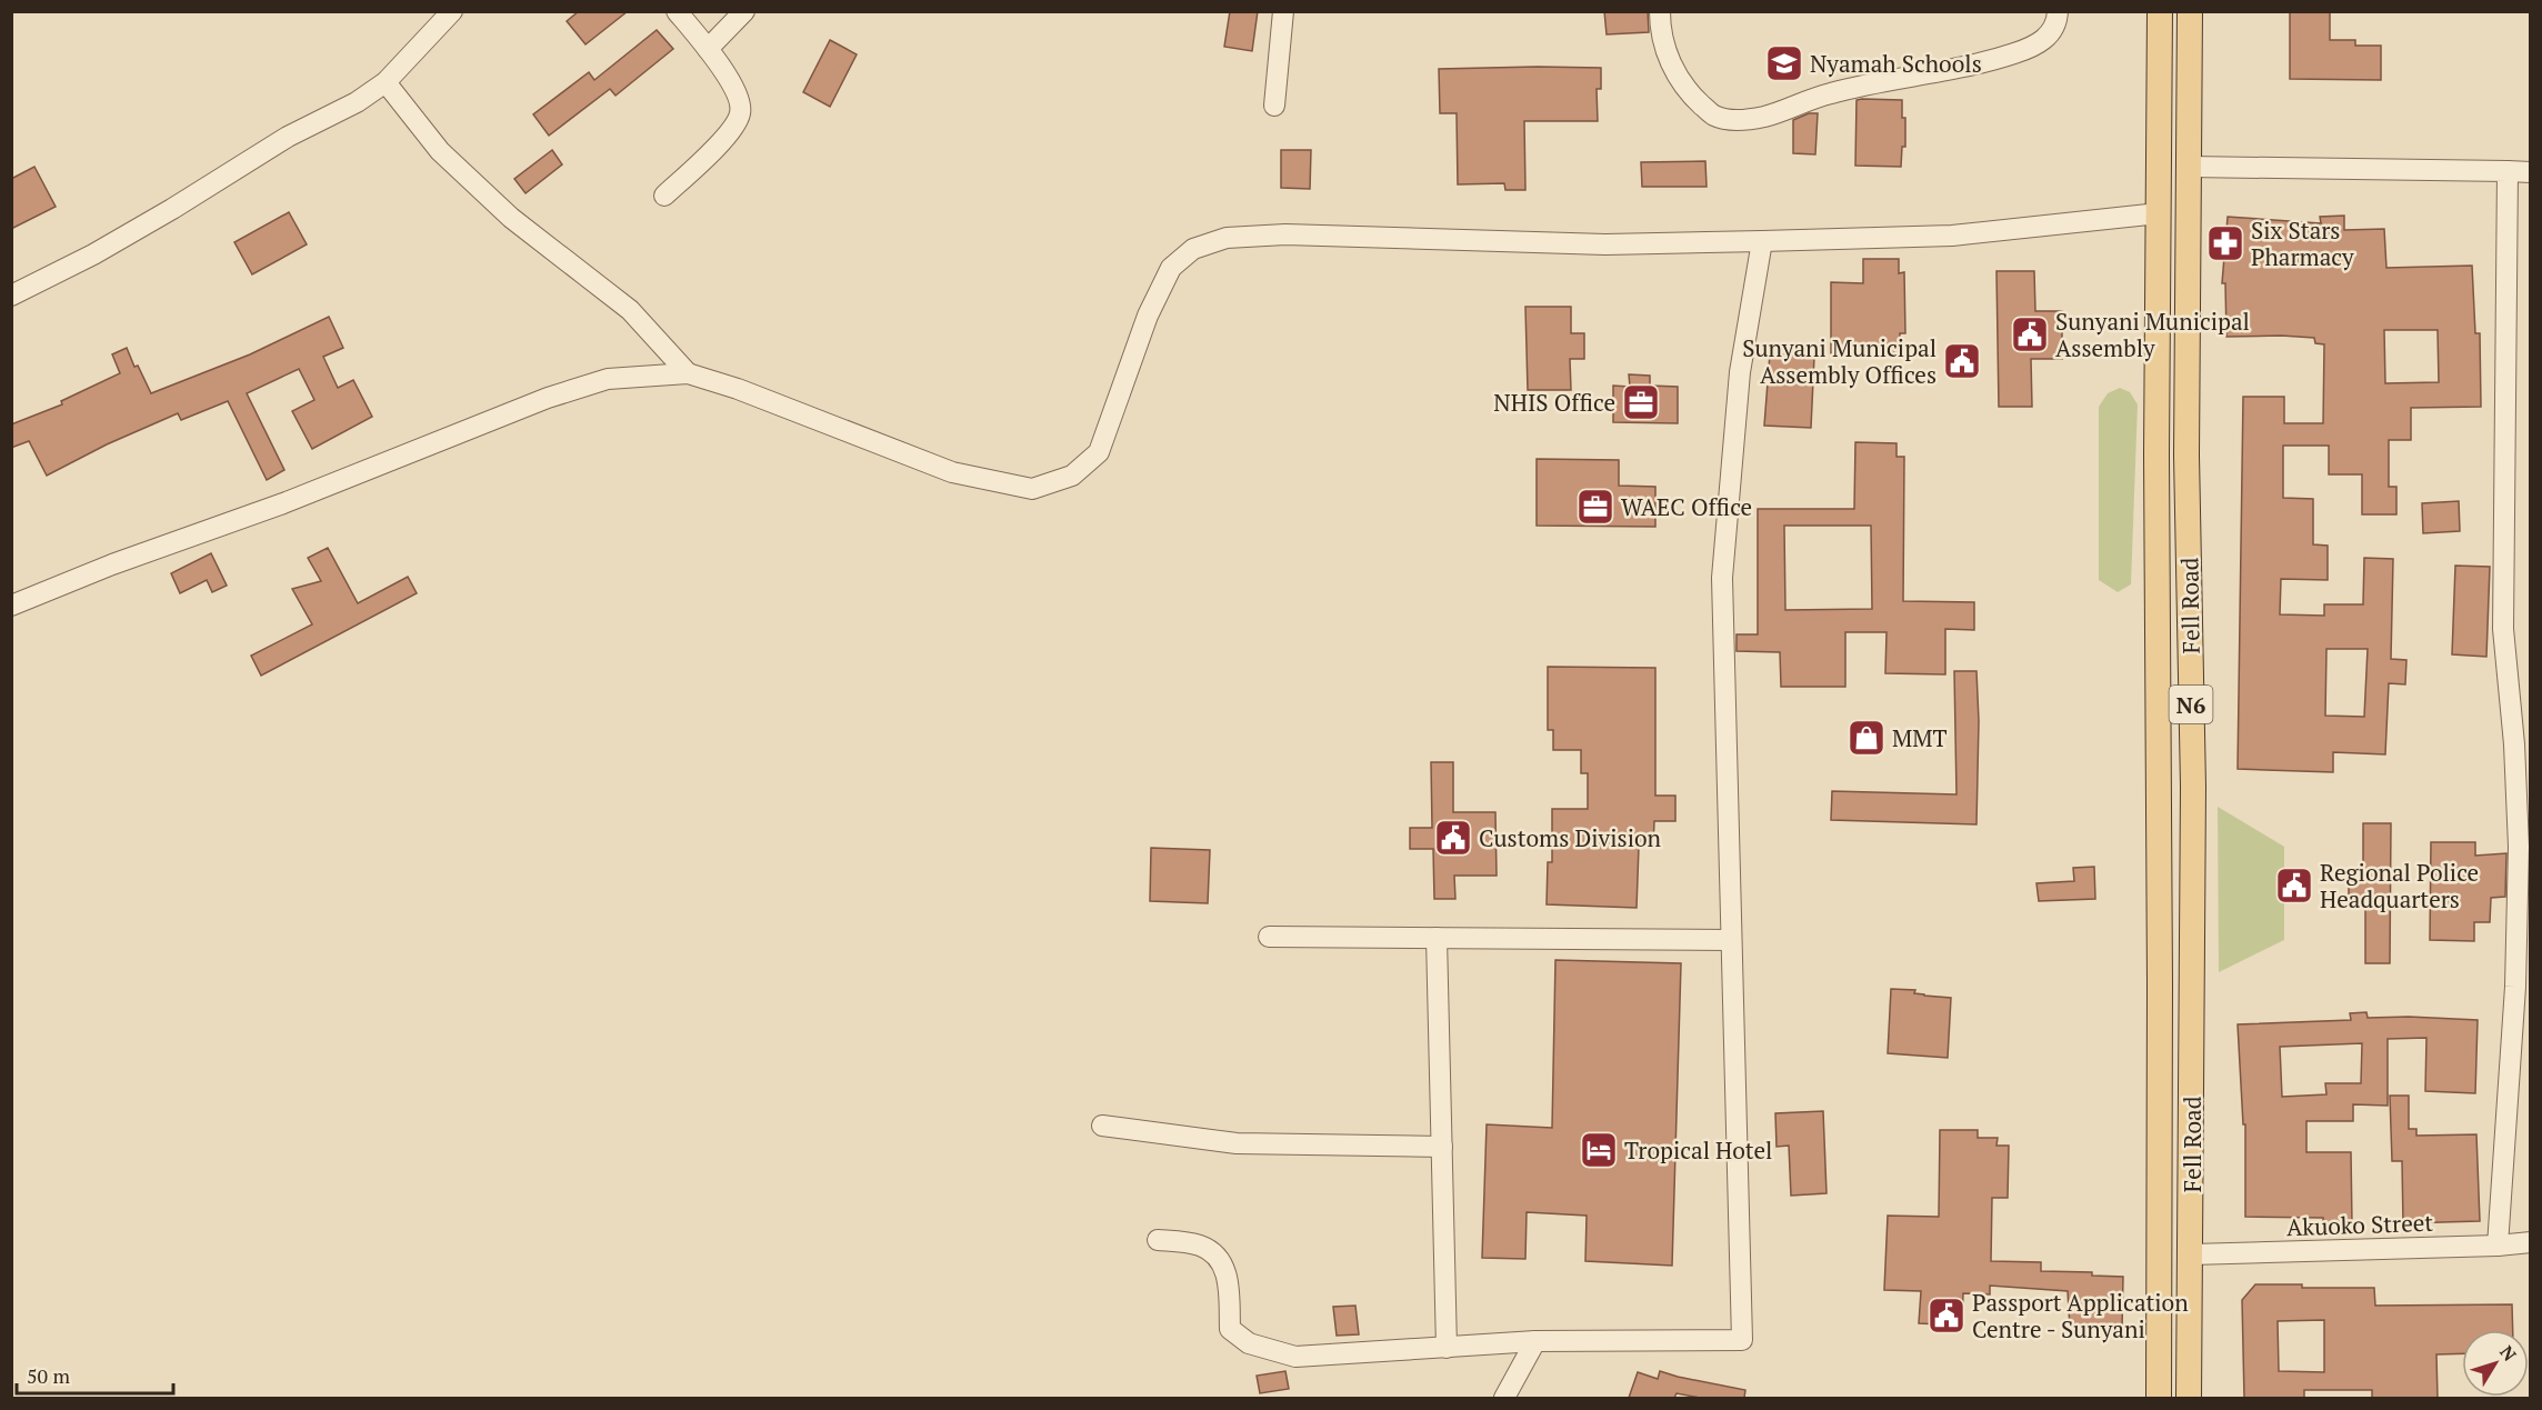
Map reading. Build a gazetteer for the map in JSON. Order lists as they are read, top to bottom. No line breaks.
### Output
{"streets":{"main road":["Fell Road","N6"],"street":["Akuoko Street"]},"crossings":[["Fell Road","Akuoko Street"]],"places":{"school or university":["Nyamah Schools"],"pharmacy":["Six Stars Pharmacy"],"public building":["Sunyani Municipal Assembly","Sunyani Municipal Assembly Offices","Customs Division","Regional Police Headquarters","Passport Application Centre - Sunyani"],"office":["NHIS Office","WAEC Office"],"shop":["MMT"],"hotel":["Tropical Hotel"]},"scale_bar":"50 m","north":"top right"}
